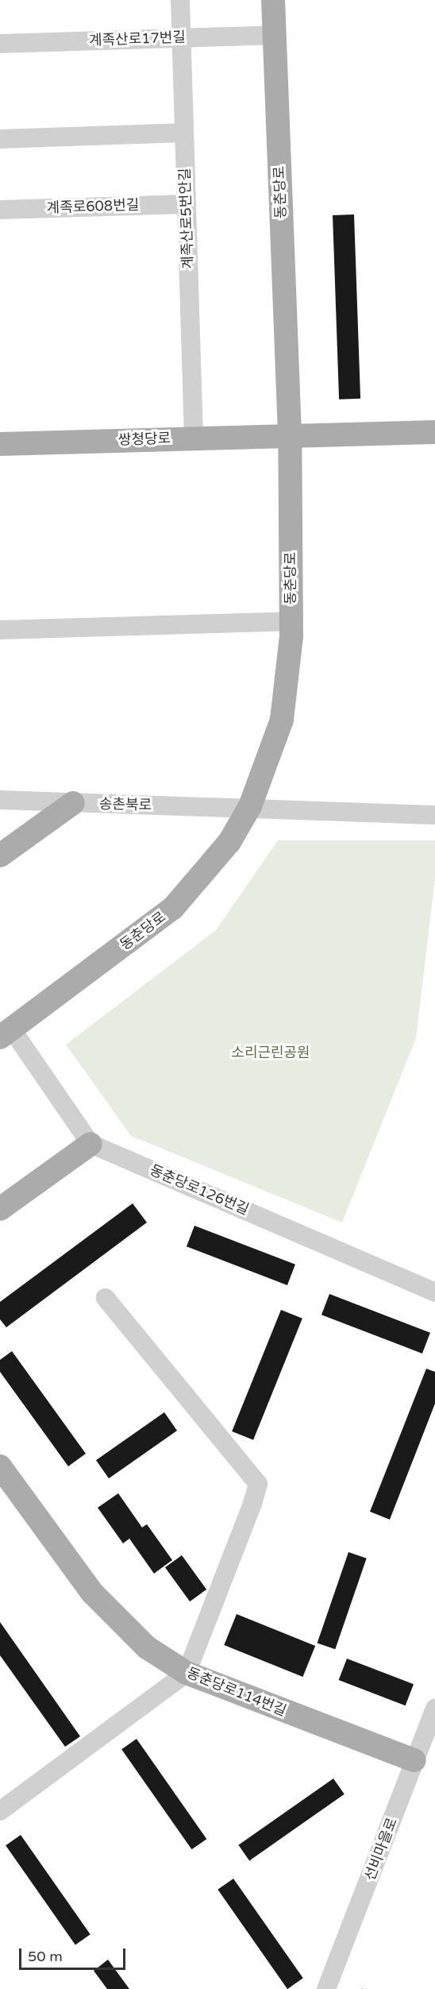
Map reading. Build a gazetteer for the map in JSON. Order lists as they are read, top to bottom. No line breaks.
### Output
{"streets":{"main road":["동춘당로","쌍청당로","동춘당로114번길"],"street":["계족산로17번길","계족로608번길","계족산로5번안길","송촌북로","동춘당로126번길","선비마을로"]},"crossings":[["계족산로17번길","동춘당로"],["계족산로17번길","계족산로5번안길"],["동춘당로","쌍청당로"],["동춘당로","송촌북로"],["계족로608번길","계족산로5번안길"],["계족산로5번안길","쌍청당로"],["동춘당로114번길","선비마을로"]],"parks":["소리근린공원"],"scale_bar":"50 m"}
